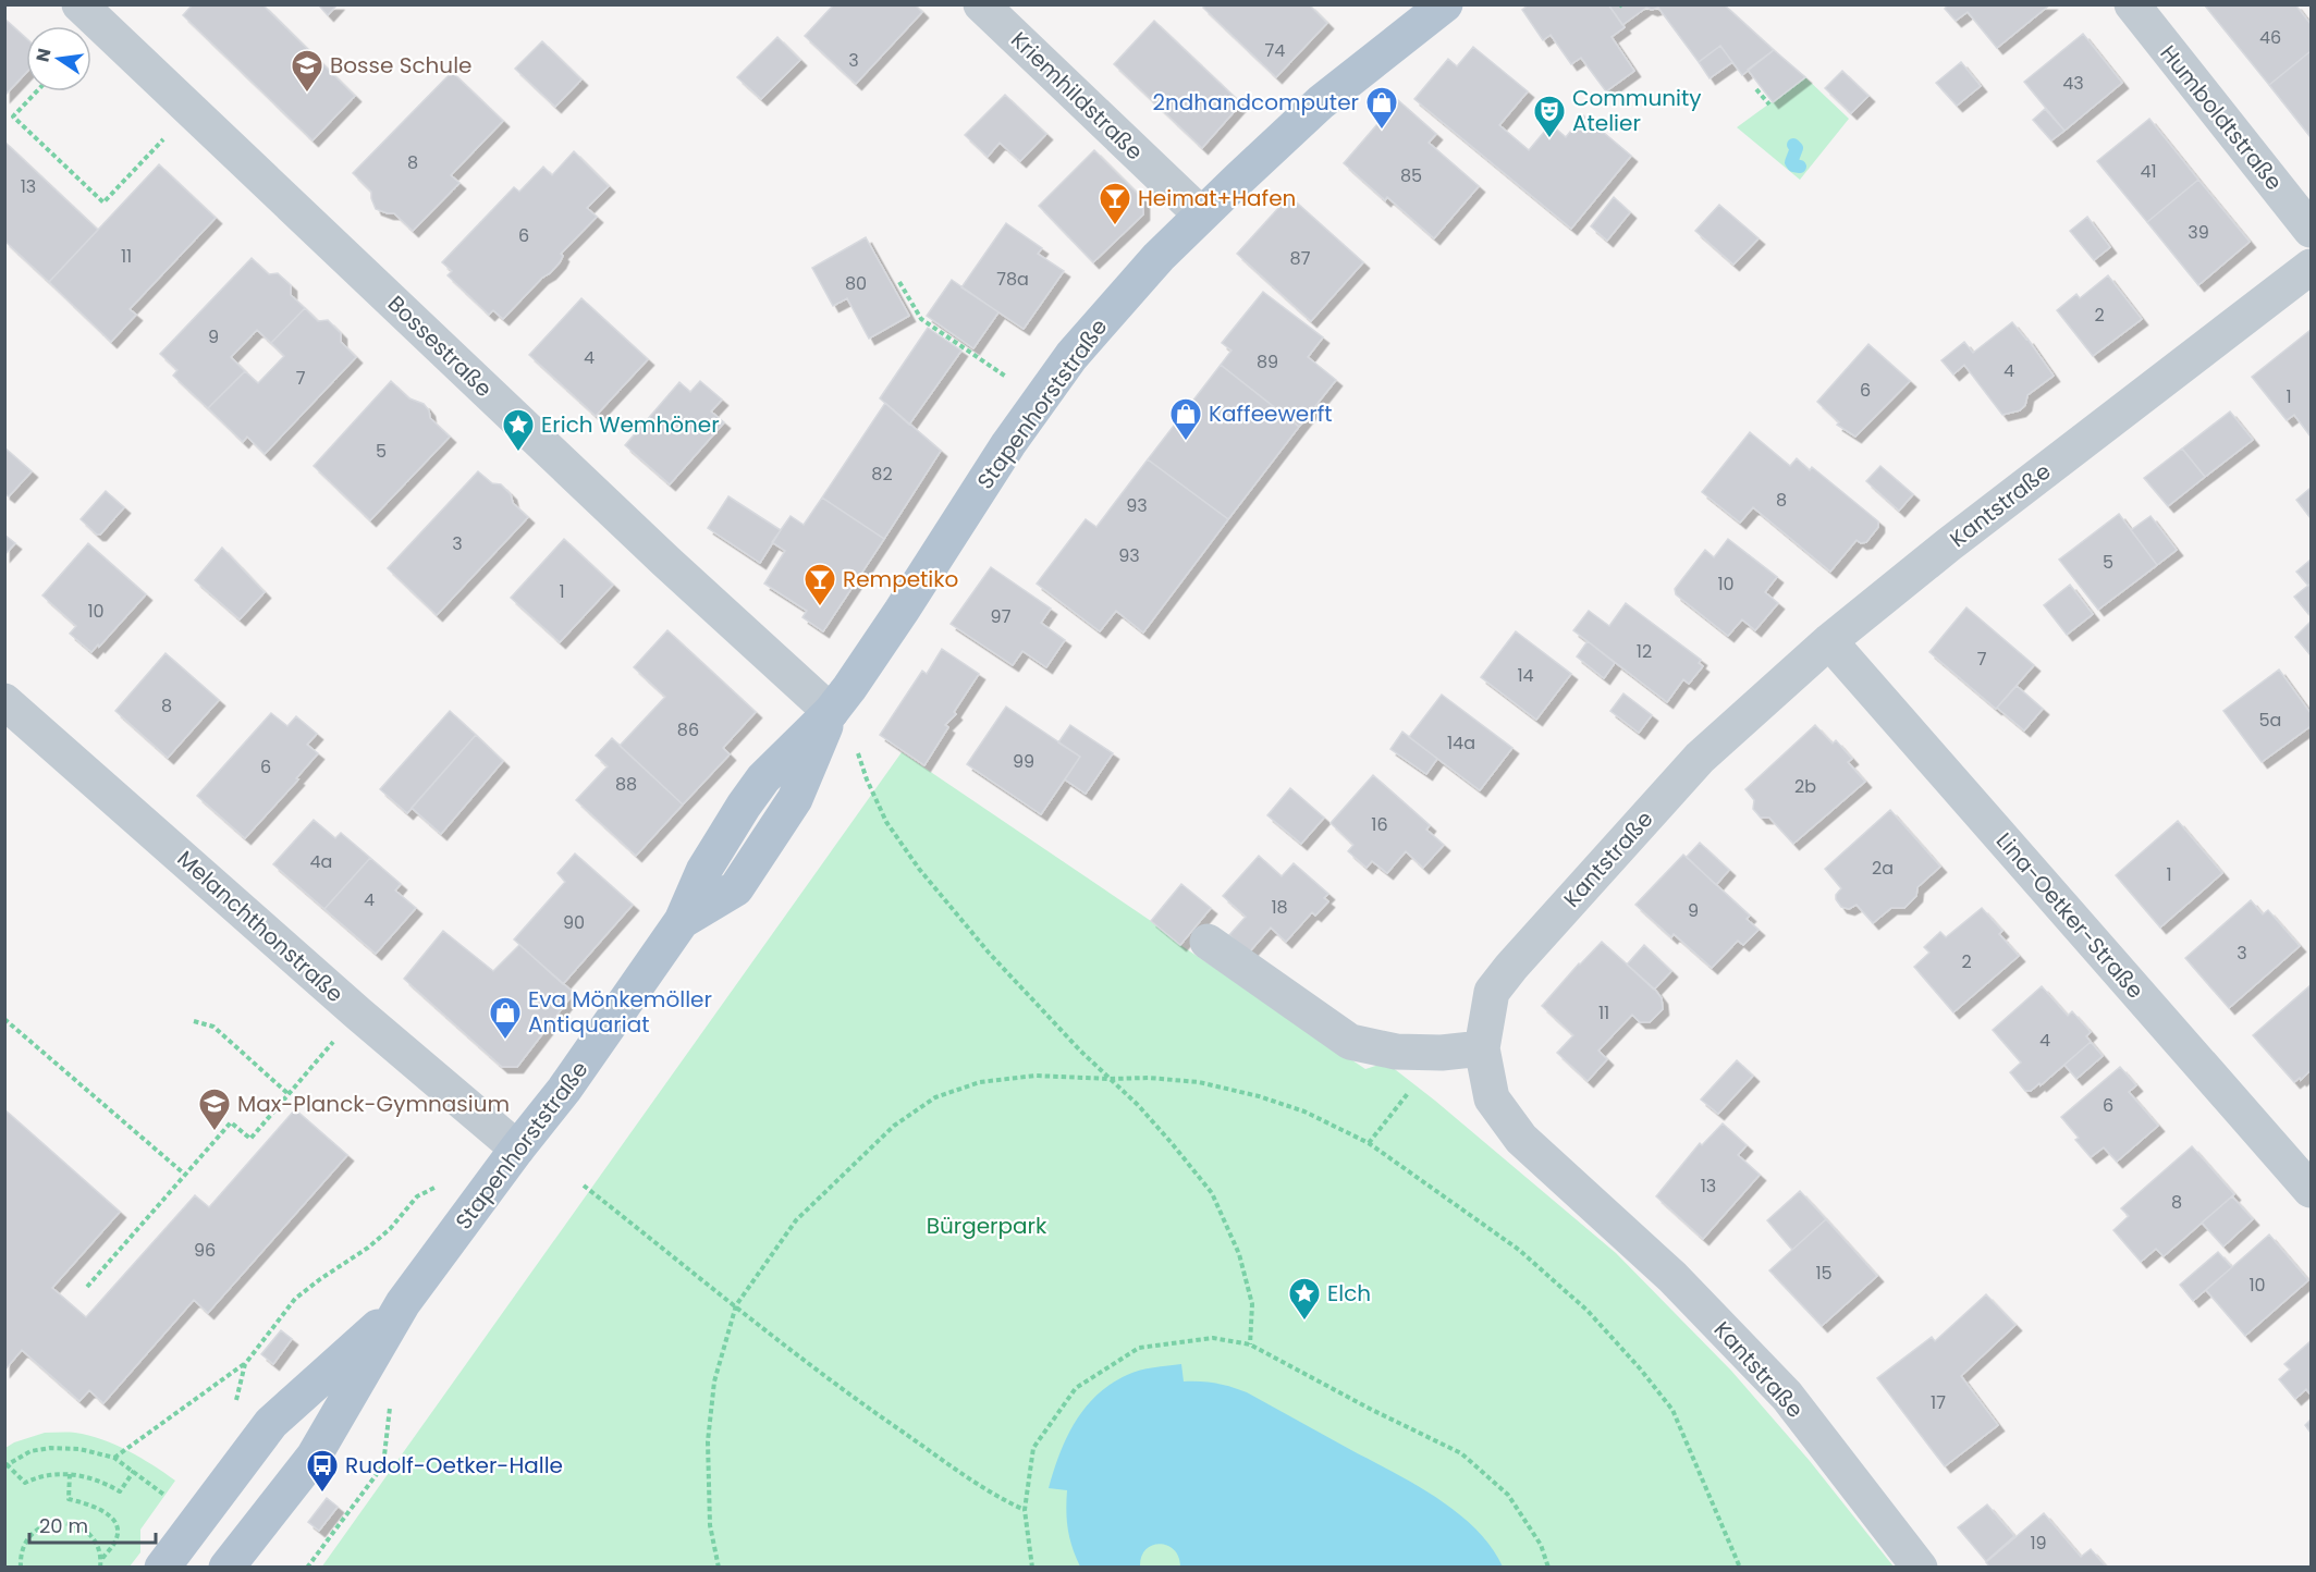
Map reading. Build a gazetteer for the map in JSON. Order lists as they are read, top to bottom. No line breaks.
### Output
{"streets":{"main road":["Stapenhorststraße"],"street":["Kriemhildstraße","Humboldtstraße","Bossestraße","Kantstraße","Lina-Oetker-Straße","Melanchthonstraße"]},"crossings":[["Kriemhildstraße","Stapenhorststraße"],["Bossestraße","Stapenhorststraße"],["Stapenhorststraße","Melanchthonstraße"],["Kantstraße","Lina-Oetker-Straße"]],"parks":["Bürgerpark"],"places":{"school or university":["Bosse Schule","Max-Planck-Gymnasium"],"shop":["2ndhandcomputer","Kaffeewerft","Eva Mönkemöller Antiquariat"],"theatre":["Community Atelier"],"bar":["Heimat+Hafen","Rempetiko"],"place":["Erich Wemhöner","Elch"],"bus stop":["Rudolf-Oetker-Halle"]},"house_numbers":["46","74","3","43","8","41","85","13","39","6","11","87","78a","80","2","9","4","89","4","7","6","1","5","82","8","93","3","93","5","10","1","10","97","12","7","14","8","5a","86","14a","99","6","88","2b","16","4a","2a","1","4","18","9","90","3","2","11","4","6","13","8","96","15","10","17","19"],"scale_bar":"20 m","north":"left"}
